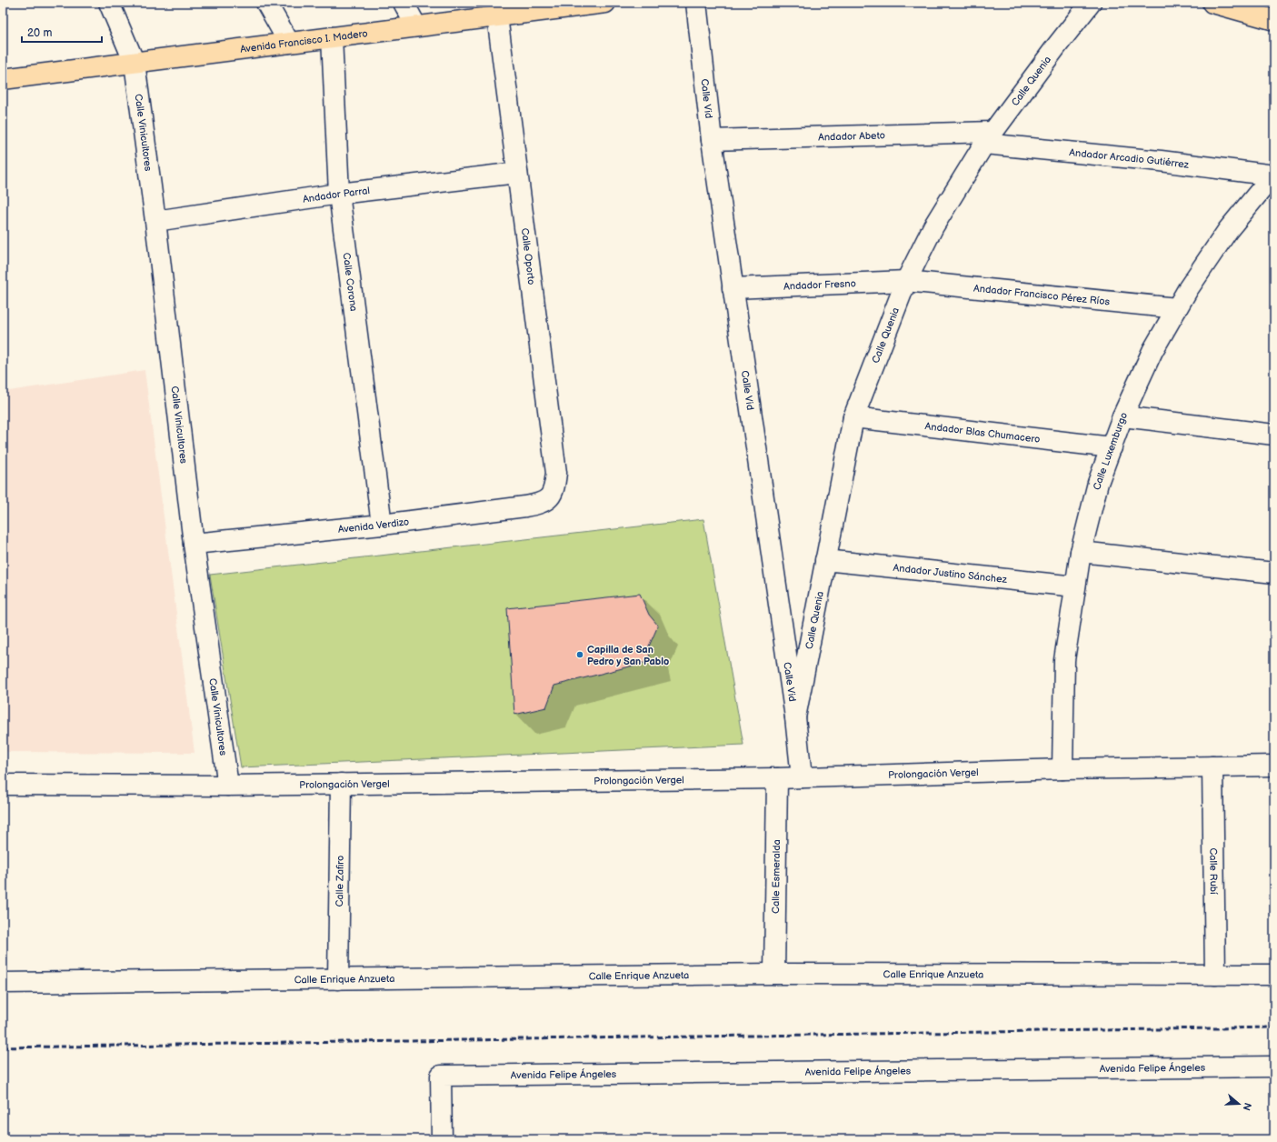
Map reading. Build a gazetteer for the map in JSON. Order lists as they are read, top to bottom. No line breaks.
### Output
{"streets":{"main road":["Avenida Francisco I. Madero"],"street":["Calle Quenia","Calle Vid","Calle Vinicultores","Andador Abeto","Andador Arcadio Gutiérrez","Andador Parral","Calle Oporto","Calle Corona","Andador Fresno","Andador Francisco Pérez Ríos","Andador Blas Chumacero","Calle Luxemburgo","Avenida Verdizo","Andador Justino Sánchez","Prolongación Vergel","Calle Rubí","Calle Esmeralda","Calle Zafiro","Calle Enrique Anzueta","Avenida Felipe Ángeles"]},"crossings":[["Avenida Francisco I. Madero","Calle Vinicultores"],["Avenida Francisco I. Madero","Calle Oporto"],["Avenida Francisco I. Madero","Calle Corona"],["Calle Quenia","Calle Vid"],["Calle Quenia","Andador Abeto"],["Calle Quenia","Andador Arcadio Gutiérrez"],["Calle Quenia","Andador Fresno"],["Calle Quenia","Andador Francisco Pérez Ríos"],["Calle Quenia","Andador Blas Chumacero"],["Calle Quenia","Andador Justino Sánchez"],["Calle Vid","Andador Abeto"],["Calle Vid","Andador Fresno"],["Calle Vid","Prolongación Vergel"],["Calle Vinicultores","Andador Parral"],["Calle Vinicultores","Avenida Verdizo"],["Calle Vinicultores","Prolongación Vergel"],["Andador Abeto","Andador Arcadio Gutiérrez"],["Andador Arcadio Gutiérrez","Calle Luxemburgo"],["Andador Parral","Calle Oporto"],["Andador Parral","Calle Corona"],["Calle Oporto","Avenida Verdizo"],["Calle Corona","Avenida Verdizo"],["Andador Fresno","Andador Francisco Pérez Ríos"],["Andador Francisco Pérez Ríos","Calle Luxemburgo"],["Andador Blas Chumacero","Calle Luxemburgo"],["Calle Luxemburgo","Andador Justino Sánchez"],["Calle Luxemburgo","Prolongación Vergel"],["Prolongación Vergel","Calle Rubí"],["Prolongación Vergel","Calle Esmeralda"],["Prolongación Vergel","Calle Zafiro"],["Calle Rubí","Calle Enrique Anzueta"],["Calle Esmeralda","Calle Enrique Anzueta"],["Calle Zafiro","Calle Enrique Anzueta"]],"places":["Capilla de San Pedro y San Pablo"],"scale_bar":"20 m","north":"right"}
